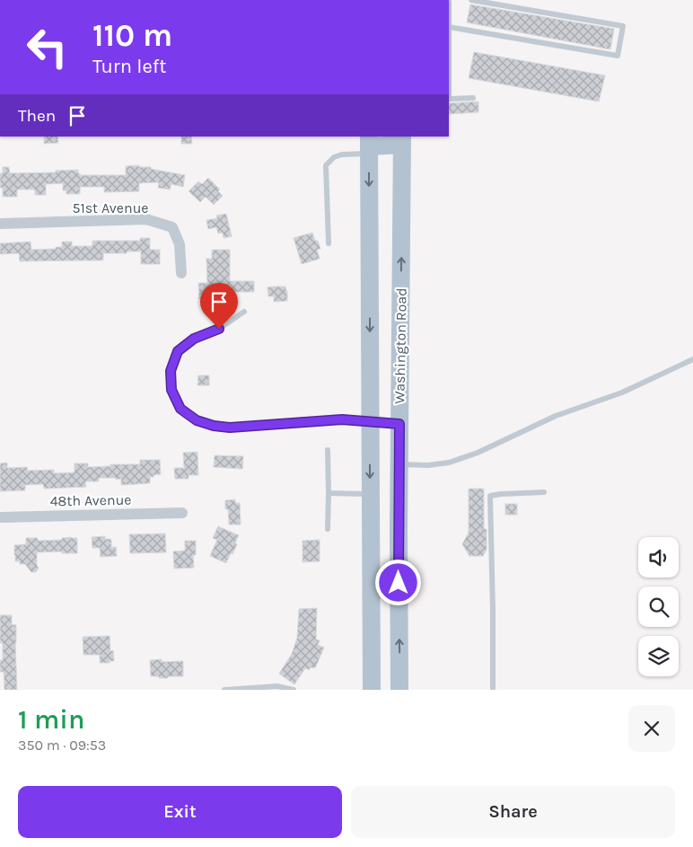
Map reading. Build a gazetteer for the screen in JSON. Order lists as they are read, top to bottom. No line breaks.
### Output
{"streets":{"main road":["Washington Road"],"street":["51st Avenue","48th Avenue"]},"page":{"turn":["110 m","Turn left"],"then":"Then","heading":["1 min","350 m · 09:53"],"buttons":["Exit","Share"]}}
